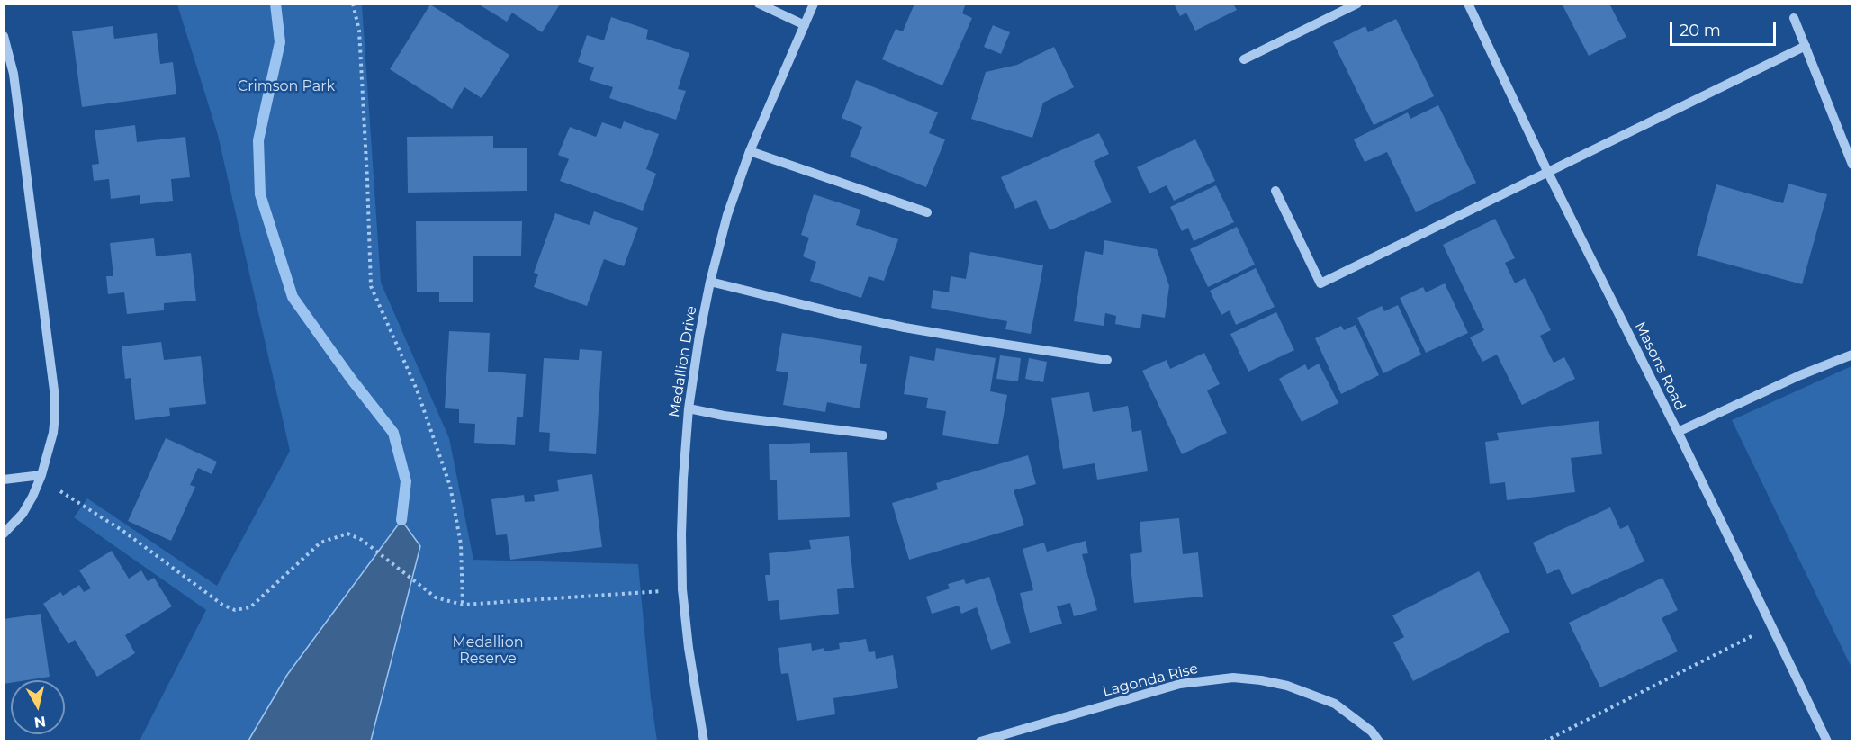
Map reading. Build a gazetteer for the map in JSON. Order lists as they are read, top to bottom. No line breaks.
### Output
{"streets":{"street":["Medallion Drive","Masons Road","Lagonda Rise"]},"parks":["Crimson Park","Medallion Reserve"],"scale_bar":"20 m","north":"bottom"}
